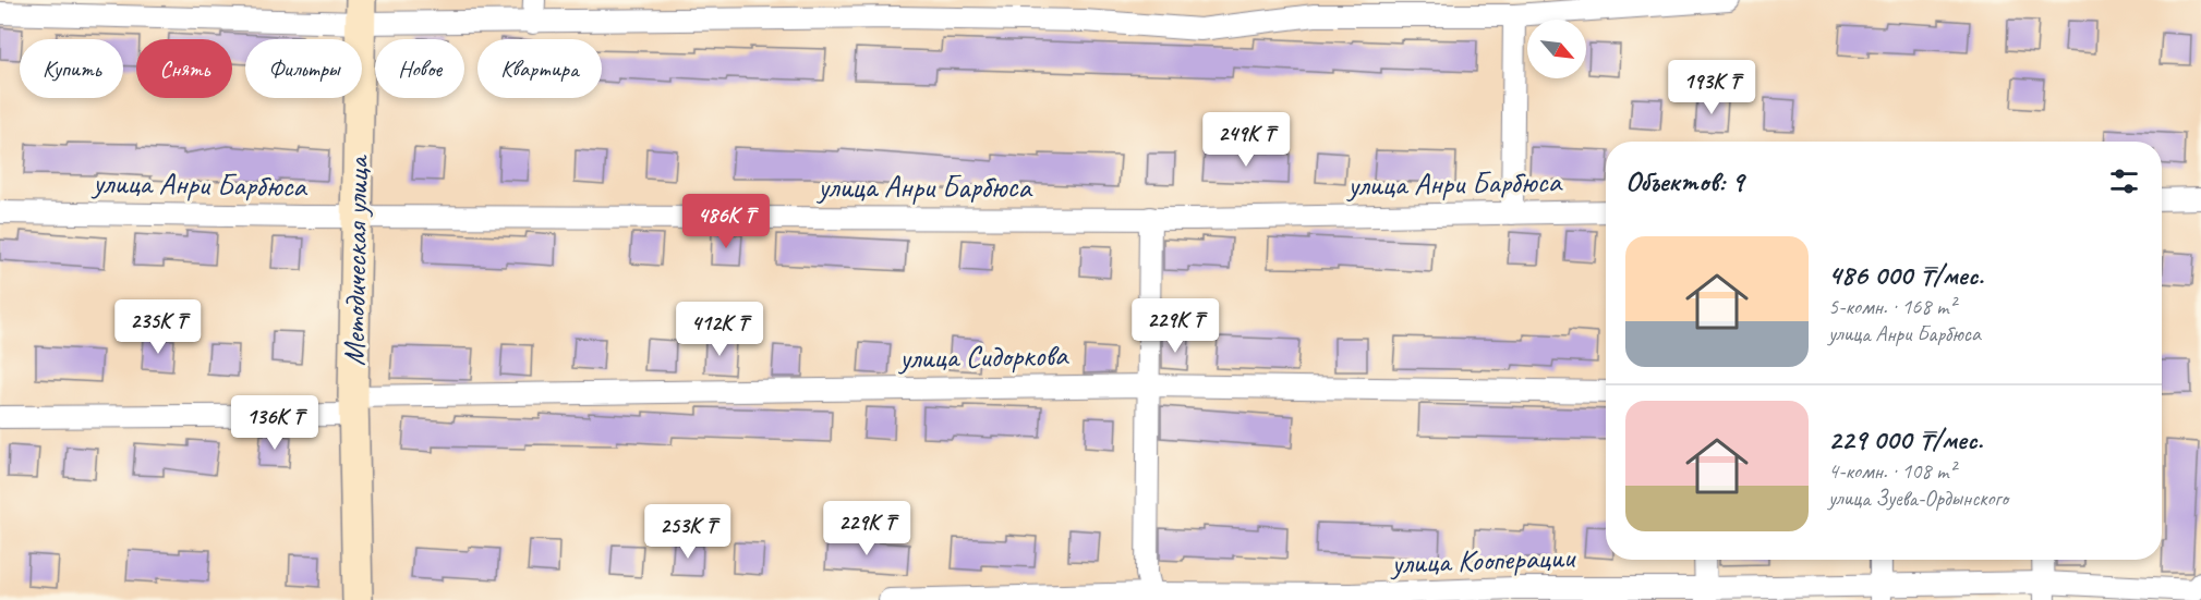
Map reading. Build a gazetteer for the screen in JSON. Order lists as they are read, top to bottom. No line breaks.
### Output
{"streets":{"main road":["Методическая улица"],"street":["улица Анри Барбюса","улица Сидоркова","улица Кооперации"]},"crossings":[["улица Анри Барбюса","Методическая улица"],["Методическая улица","улица Сидоркова"]],"north":"bottom right","page":{"chip":["Купить","Снять","Фильтры","Новое","Квартира"],"price":["193K ₸","249K ₸","486K ₸","229K ₸","235K ₸","412K ₸","136K ₸","229K ₸","253K ₸"],"heading":"Объектов: 9","list":[{"name":"486 000 ₸/мес.","note":"5-комн. · 168 m² · улица Анри Барбюса"},{"name":"229 000 ₸/мес.","note":"4-комн. · 108 m² · улица Зуева-Ордынского"}]}}
